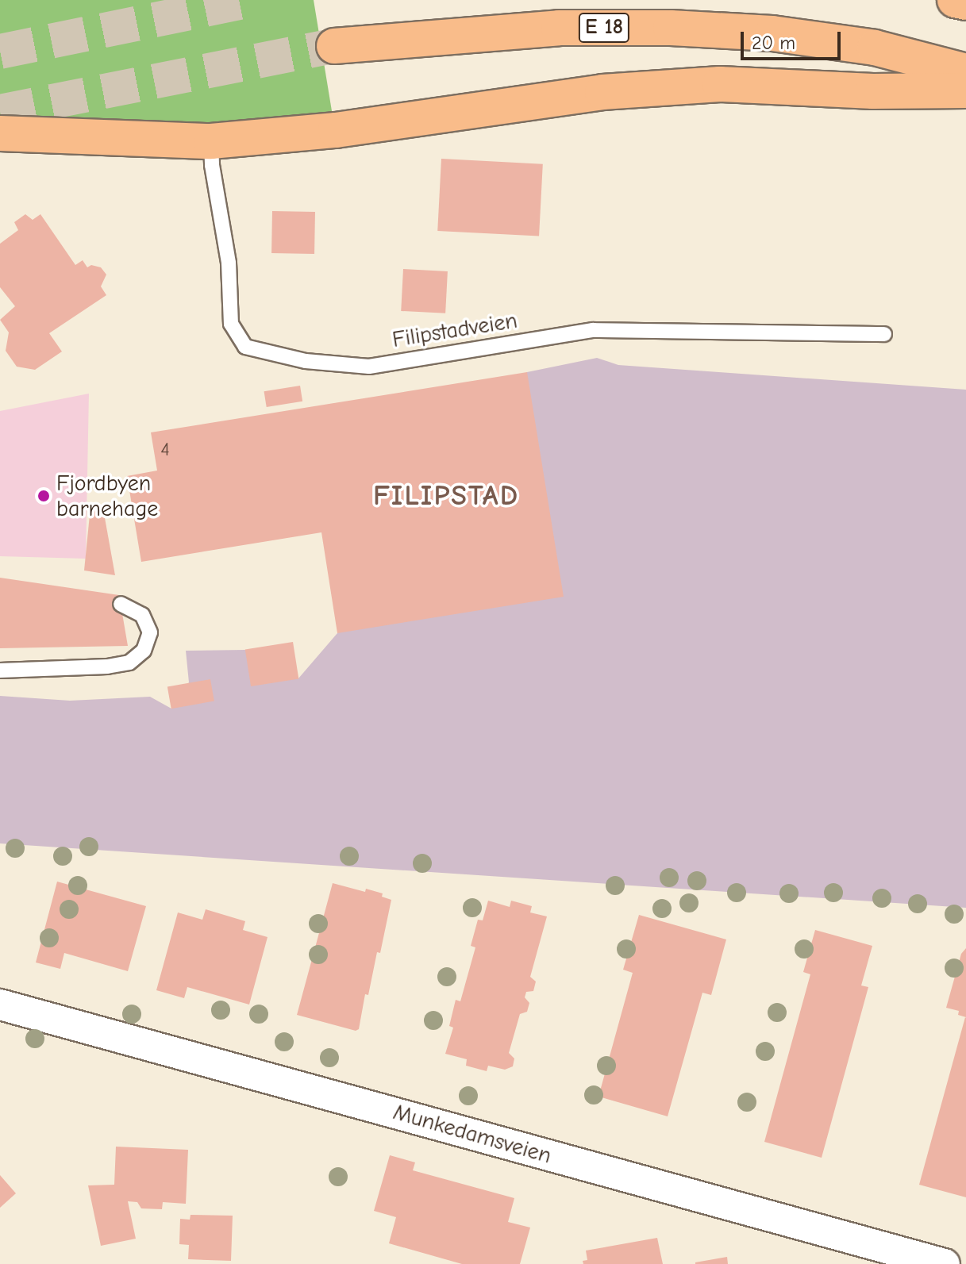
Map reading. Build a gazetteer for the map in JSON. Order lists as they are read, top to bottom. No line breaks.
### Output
{"streets":{"highway":["E 18"],"street":["Munkedamsveien"],"lane":["Filipstadveien"]},"districts":["FILIPSTAD"],"places":["Fjordbyen barnehage"],"house_numbers":["4"],"scale_bar":"20 m"}
